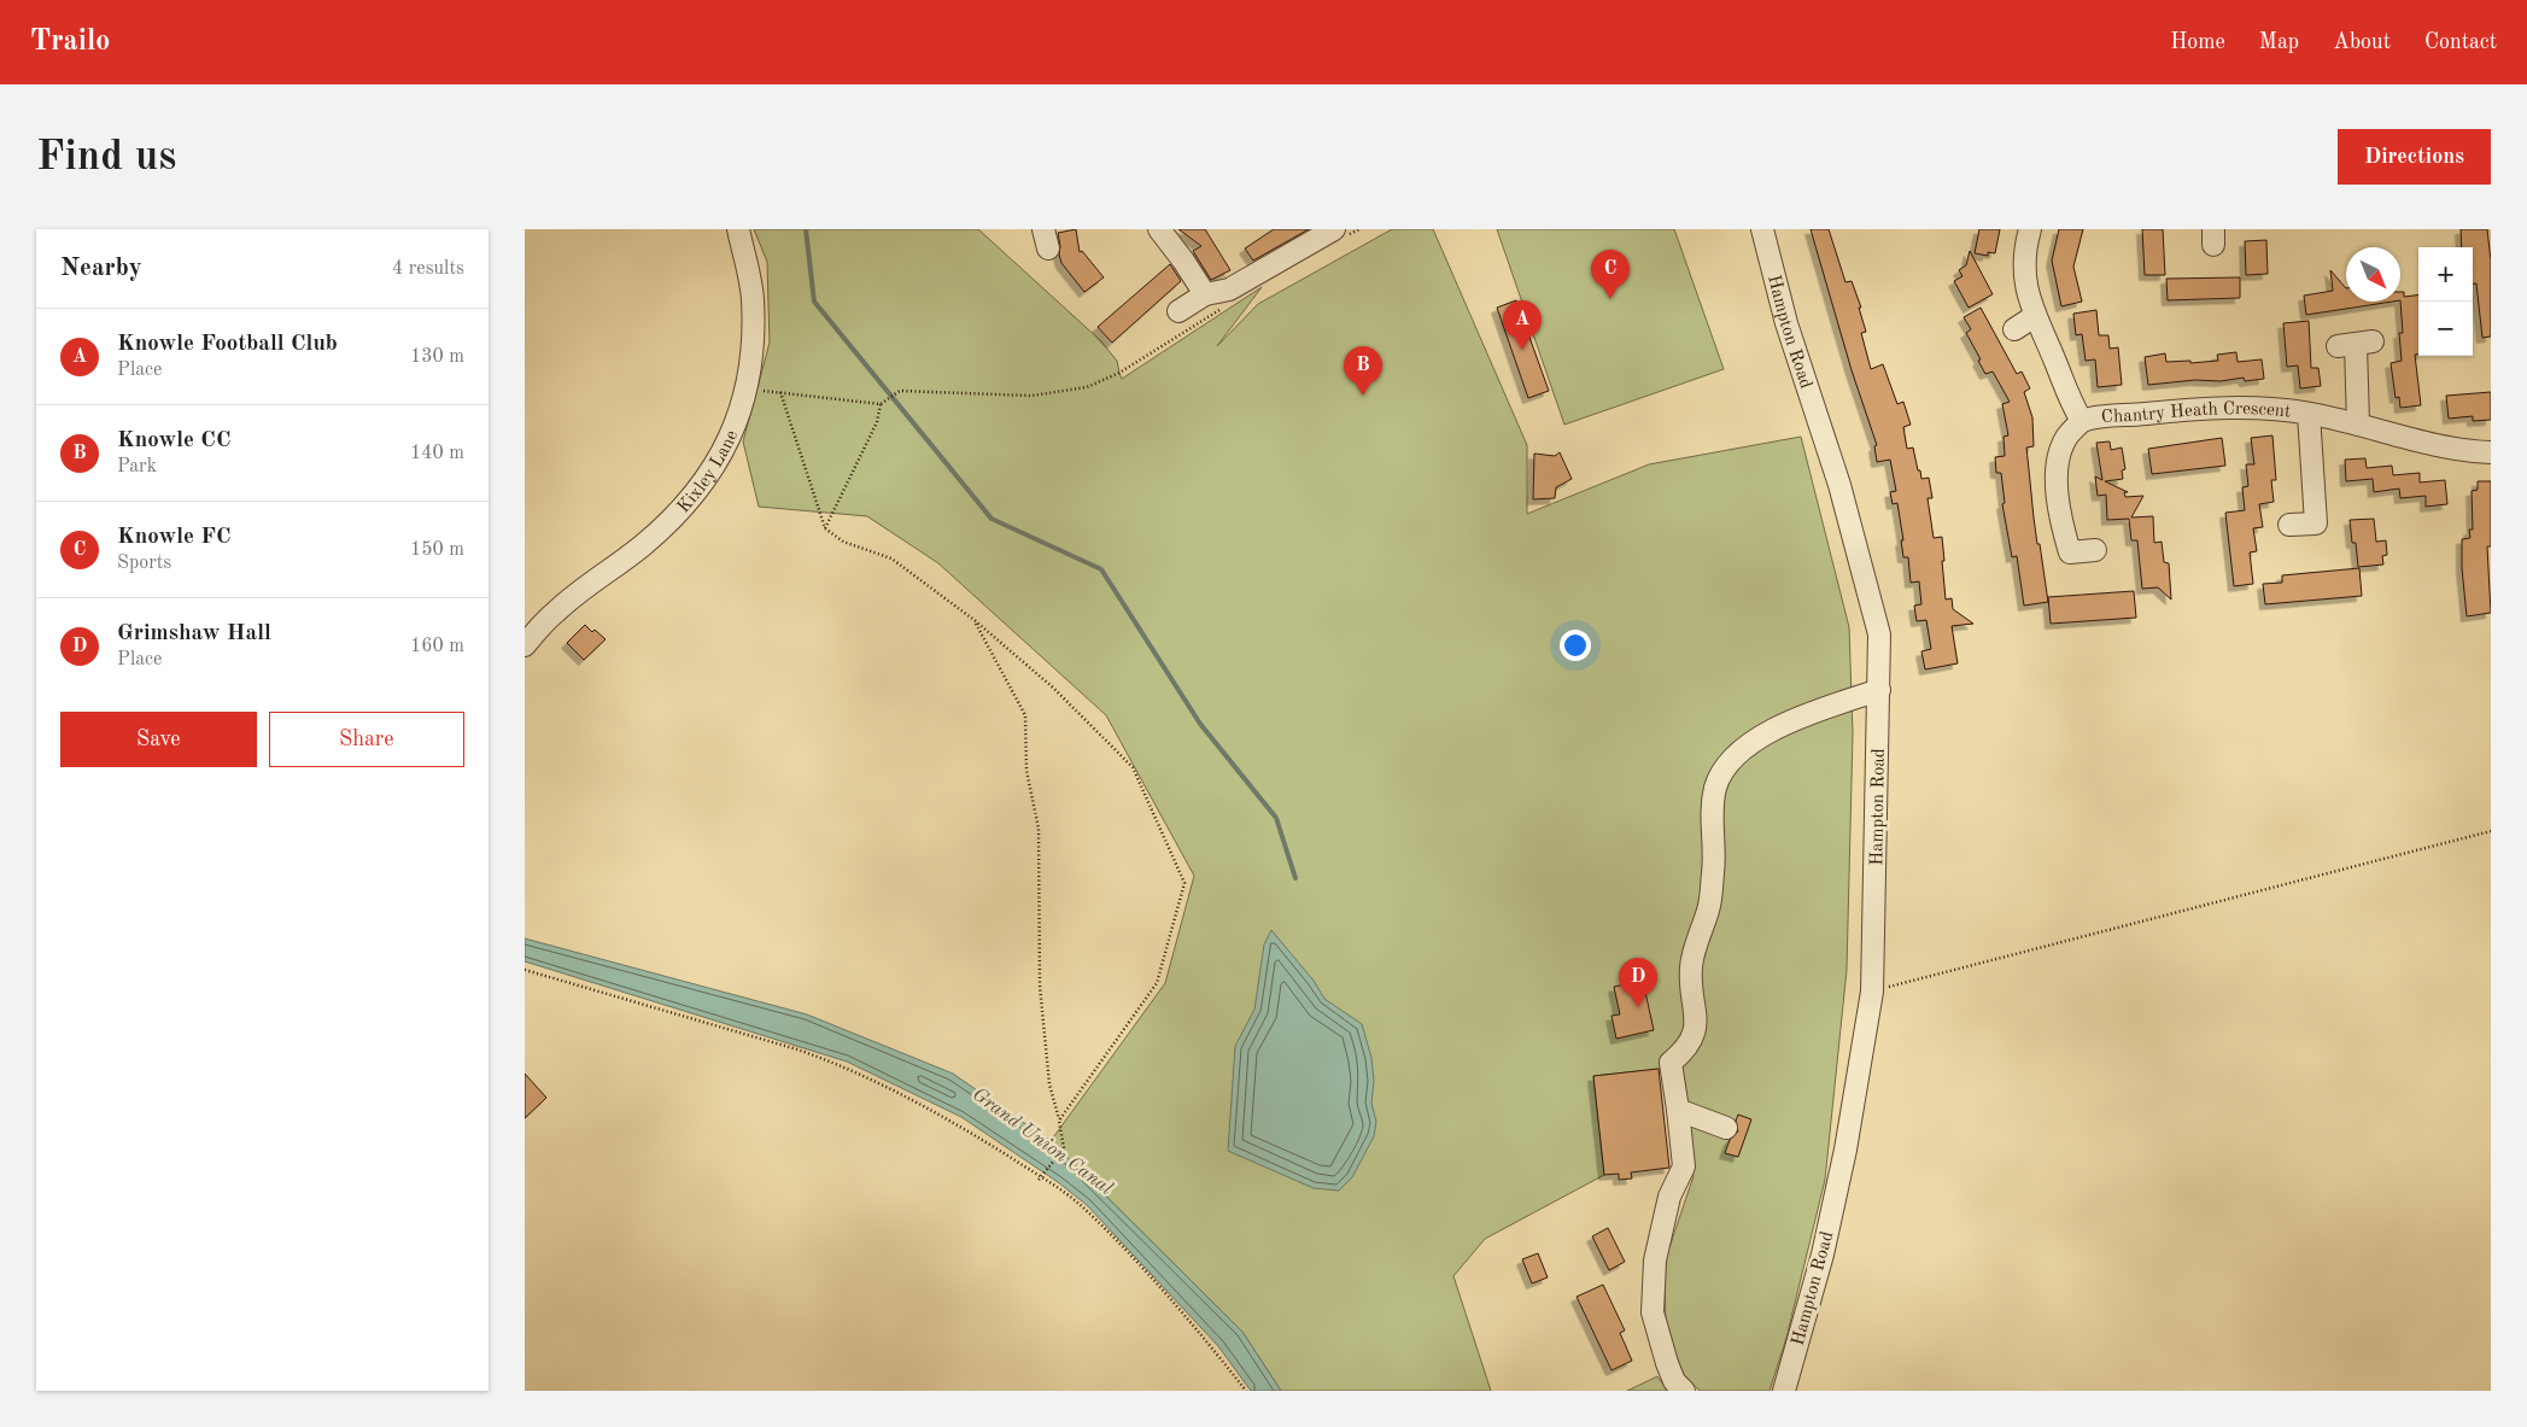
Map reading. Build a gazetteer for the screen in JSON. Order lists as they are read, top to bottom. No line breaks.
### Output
{"streets":{"street":["Hampton Road","Chantry Heath Crescent","Kixley Lane"]},"water":["Grand Union Canal"],"north":"bottom right","page":{"header":"Trailo","nav":["Home","Map","About","Contact"],"buttons":["Directions",["Save","Share"]],"title":"Find us","heading":["Nearby","4 results"],"map_buttons":["+","−"],"pins":["C","A","B","D"],"list":[{"mark":"A","name":"Knowle Football Club","note":"Place","value":"130 m"},{"mark":"B","name":"Knowle CC","note":"Park","value":"140 m"},{"mark":"C","name":"Knowle FC","note":"Sports","value":"150 m"},{"mark":"D","name":"Grimshaw Hall","note":"Place","value":"160 m"}]}}
